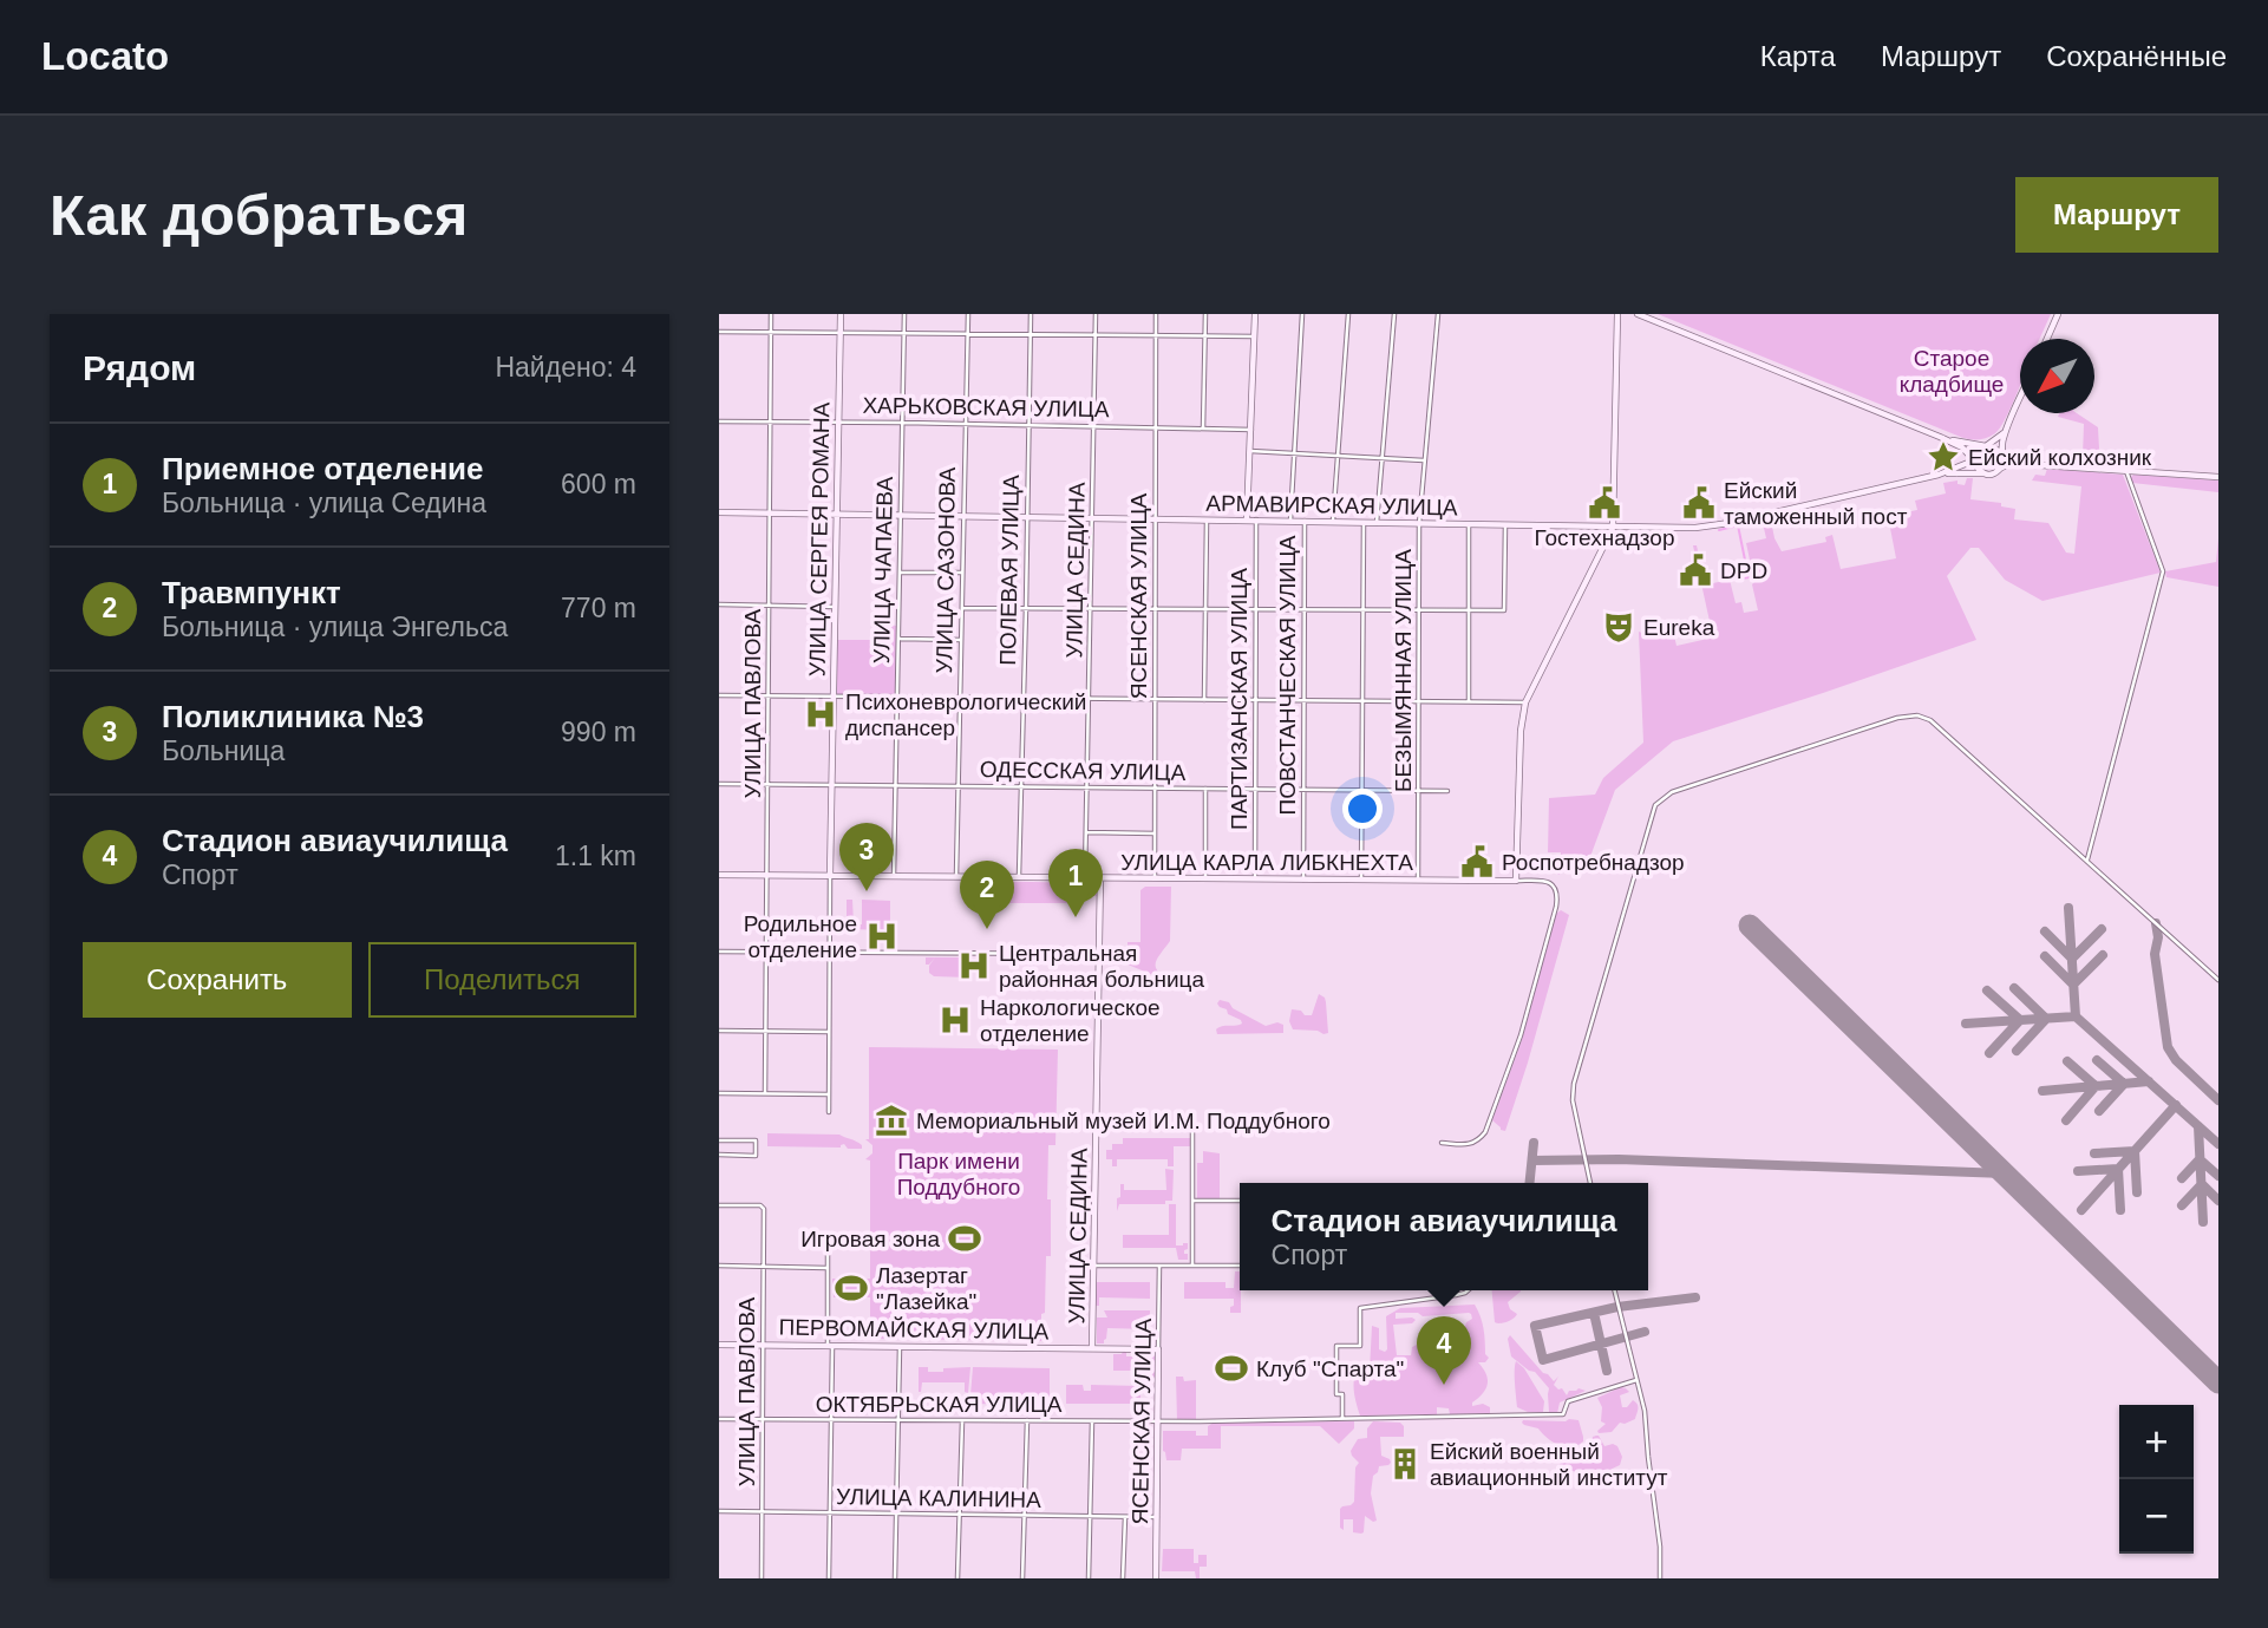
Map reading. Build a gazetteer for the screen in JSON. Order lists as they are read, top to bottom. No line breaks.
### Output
{"streets":{"street":["ХАРЬКОВСКАЯ УЛИЦА","АРМАВИРСКАЯ УЛИЦА","УЛИЦА СЕРГЕЯ РОМАНА","УЛИЦА ЧАПАЕВА","УЛИЦА САЗОНОВА","ПОЛЕВАЯ УЛИЦА","УЛИЦА СЕДИНА","ЯСЕНСКАЯ УЛИЦА","БЕЗЫМЯННАЯ УЛИЦА","ПОВСТАНЧЕСКАЯ УЛИЦА","ПАРТИЗАНСКАЯ УЛИЦА","УЛИЦА ПАВЛОВА","ОДЕССКАЯ УЛИЦА","УЛИЦА КАРЛА ЛИБКНЕХТА","ПЕРВОМАЙСКАЯ УЛИЦА","ОКТЯБРЬСКАЯ УЛИЦА","УЛИЦА КАЛИНИНА"]},"crossings":[["ХАРЬКОВСКАЯ УЛИЦА","УЛИЦА СЕРГЕЯ РОМАНА"],["ХАРЬКОВСКАЯ УЛИЦА","УЛИЦА ЧАПАЕВА"],["ХАРЬКОВСКАЯ УЛИЦА","УЛИЦА САЗОНОВА"],["ХАРЬКОВСКАЯ УЛИЦА","ПОЛЕВАЯ УЛИЦА"],["ХАРЬКОВСКАЯ УЛИЦА","УЛИЦА СЕДИНА"],["ХАРЬКОВСКАЯ УЛИЦА","ЯСЕНСКАЯ УЛИЦА"],["ХАРЬКОВСКАЯ УЛИЦА","УЛИЦА ПАВЛОВА"],["АРМАВИРСКАЯ УЛИЦА","УЛИЦА СЕРГЕЯ РОМАНА"],["АРМАВИРСКАЯ УЛИЦА","УЛИЦА ЧАПАЕВА"],["АРМАВИРСКАЯ УЛИЦА","УЛИЦА САЗОНОВА"],["АРМАВИРСКАЯ УЛИЦА","ПОЛЕВАЯ УЛИЦА"],["АРМАВИРСКАЯ УЛИЦА","УЛИЦА СЕДИНА"],["АРМАВИРСКАЯ УЛИЦА","ЯСЕНСКАЯ УЛИЦА"],["АРМАВИРСКАЯ УЛИЦА","БЕЗЫМЯННАЯ УЛИЦА"],["АРМАВИРСКАЯ УЛИЦА","ПОВСТАНЧЕСКАЯ УЛИЦА"],["АРМАВИРСКАЯ УЛИЦА","ПАРТИЗАНСКАЯ УЛИЦА"],["АРМАВИРСКАЯ УЛИЦА","УЛИЦА ПАВЛОВА"],["УЛИЦА СЕРГЕЯ РОМАНА","ОДЕССКАЯ УЛИЦА"],["УЛИЦА СЕРГЕЯ РОМАНА","УЛИЦА КАРЛА ЛИБКНЕХТА"],["УЛИЦА ЧАПАЕВА","ОДЕССКАЯ УЛИЦА"],["УЛИЦА ЧАПАЕВА","УЛИЦА КАРЛА ЛИБКНЕХТА"],["УЛИЦА САЗОНОВА","ОДЕССКАЯ УЛИЦА"],["УЛИЦА САЗОНОВА","УЛИЦА КАРЛА ЛИБКНЕХТА"],["ПОЛЕВАЯ УЛИЦА","ОДЕССКАЯ УЛИЦА"],["ПОЛЕВАЯ УЛИЦА","УЛИЦА КАРЛА ЛИБКНЕХТА"],["УЛИЦА СЕДИНА","ОДЕССКАЯ УЛИЦА"],["УЛИЦА СЕДИНА","УЛИЦА КАРЛА ЛИБКНЕХТА"],["УЛИЦА СЕДИНА","ПЕРВОМАЙСКАЯ УЛИЦА"],["ЯСЕНСКАЯ УЛИЦА","ОДЕССКАЯ УЛИЦА"],["ЯСЕНСКАЯ УЛИЦА","УЛИЦА КАРЛА ЛИБКНЕХТА"],["ЯСЕНСКАЯ УЛИЦА","ПЕРВОМАЙСКАЯ УЛИЦА"],["ЯСЕНСКАЯ УЛИЦА","ОКТЯБРЬСКАЯ УЛИЦА"],["ЯСЕНСКАЯ УЛИЦА","УЛИЦА КАЛИНИНА"],["БЕЗЫМЯННАЯ УЛИЦА","ОДЕССКАЯ УЛИЦА"],["БЕЗЫМЯННАЯ УЛИЦА","УЛИЦА КАРЛА ЛИБКНЕХТА"],["ПОВСТАНЧЕСКАЯ УЛИЦА","ОДЕССКАЯ УЛИЦА"],["ПОВСТАНЧЕСКАЯ УЛИЦА","УЛИЦА КАРЛА ЛИБКНЕХТА"],["ПАРТИЗАНСКАЯ УЛИЦА","ОДЕССКАЯ УЛИЦА"],["ПАРТИЗАНСКАЯ УЛИЦА","УЛИЦА КАРЛА ЛИБКНЕХТА"],["УЛИЦА ПАВЛОВА","ОДЕССКАЯ УЛИЦА"],["УЛИЦА ПАВЛОВА","УЛИЦА КАРЛА ЛИБКНЕХТА"],["УЛИЦА ПАВЛОВА","ПЕРВОМАЙСКАЯ УЛИЦА"],["УЛИЦА ПАВЛОВА","ОКТЯБРЬСКАЯ УЛИЦА"],["УЛИЦА ПАВЛОВА","УЛИЦА КАЛИНИНА"]],"parks":["Старое кладбище","Парк имени Поддубного"],"places":{"place":["Ейский колхозник"],"public building":["Гостехнадзор","Ейский таможенный пост","DPD","Роспотребнадзор"],"theatre":["Eureka"],"hospital":["Психоневрологический диспансер","Родильное отделение","Центральная районная больница","Наркологическое отделение"],"museum":["Мемориальный музей И.М. Поддубного"],"sports":["Игровая зона","Лазертаг \"Лазейка\"","Клуб \"Спарта\""],"building":["Ейский военный авиационный институт"]},"north":"bottom left","page":{"header":"Locato","nav":["Карта","Маршрут","Сохранённые"],"buttons":["Маршрут",["Сохранить","Поделиться"]],"title":"Как добраться","heading":["Рядом","Найдено: 4"],"list":[{"mark":"1","name":"Приемное отделение","note":"Больница · улица Седина","value":"600 m"},{"mark":"2","name":"Травмпункт","note":"Больница · улица Энгельса","value":"770 m"},{"mark":"3","name":"Поликлиника №3","note":"Больница","value":"990 m"},{"mark":"4","name":"Стадион авиаучилища","note":"Спорт","value":"1.1 km"}],"pins":["3","1","2","4"],"popup":["Стадион авиаучилища","Спорт"],"map_buttons":["+","−"]}}
